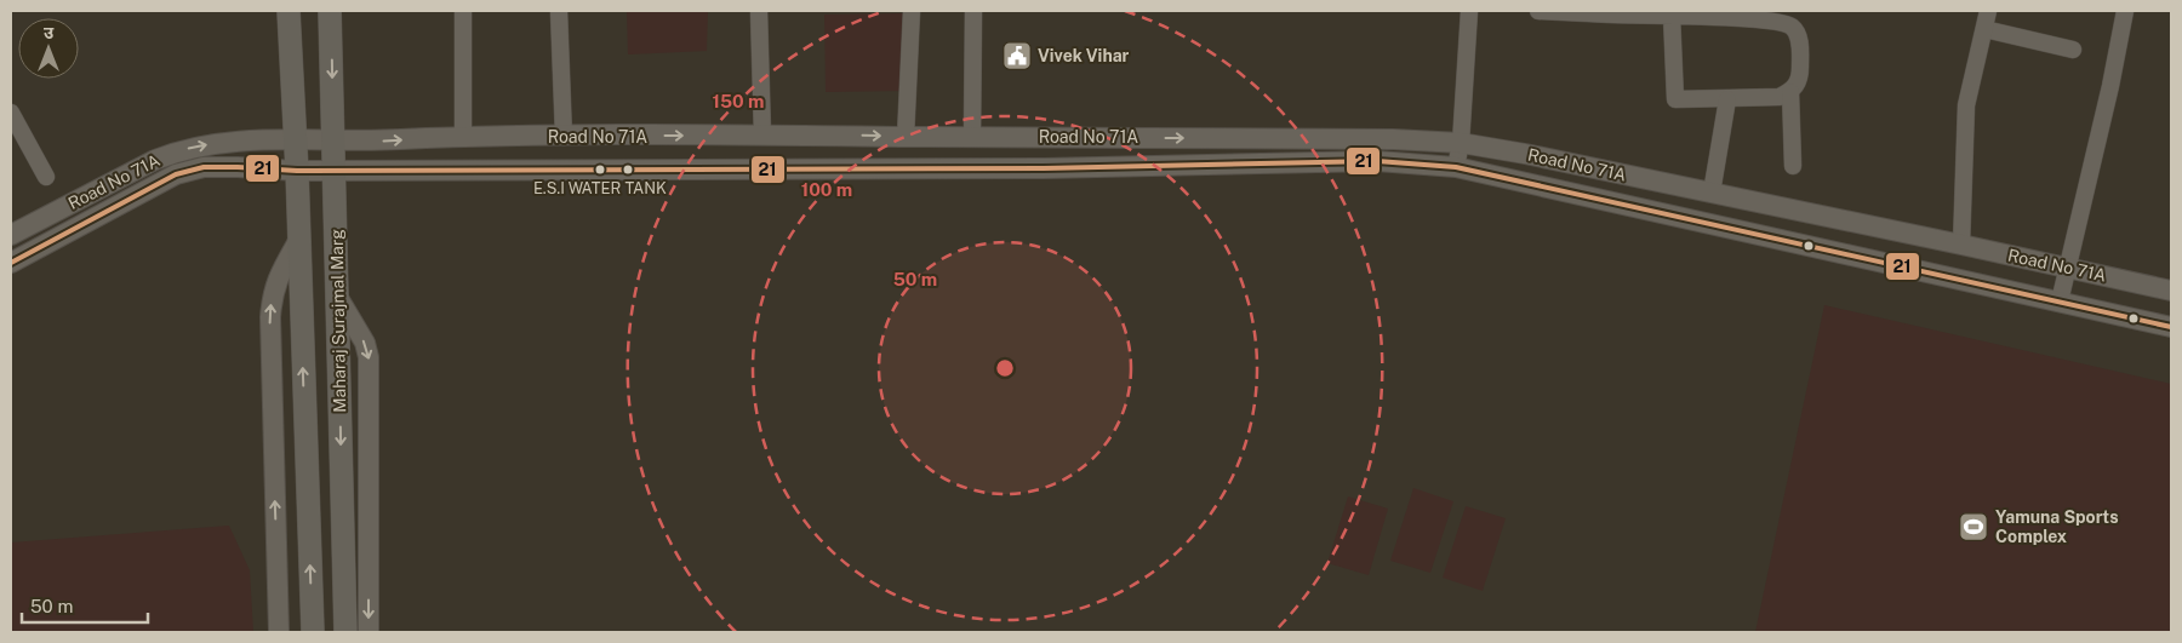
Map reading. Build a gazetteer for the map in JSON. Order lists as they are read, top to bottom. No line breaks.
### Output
{"streets":{"main road":["Maharaj Surajmal Marg"],"street":["Road No 71A"]},"crossings":[["Road No 71A","Maharaj Surajmal Marg"]],"places":{"public building":["Vivek Vihar"],"other":["E.S.I WATER TANK"],"sports":["Yamuna Sports Complex"]},"lines":["transit line 21"],"scale_bar":"50 m","north":"top","rings":["150 m","100 m","50 m"]}
